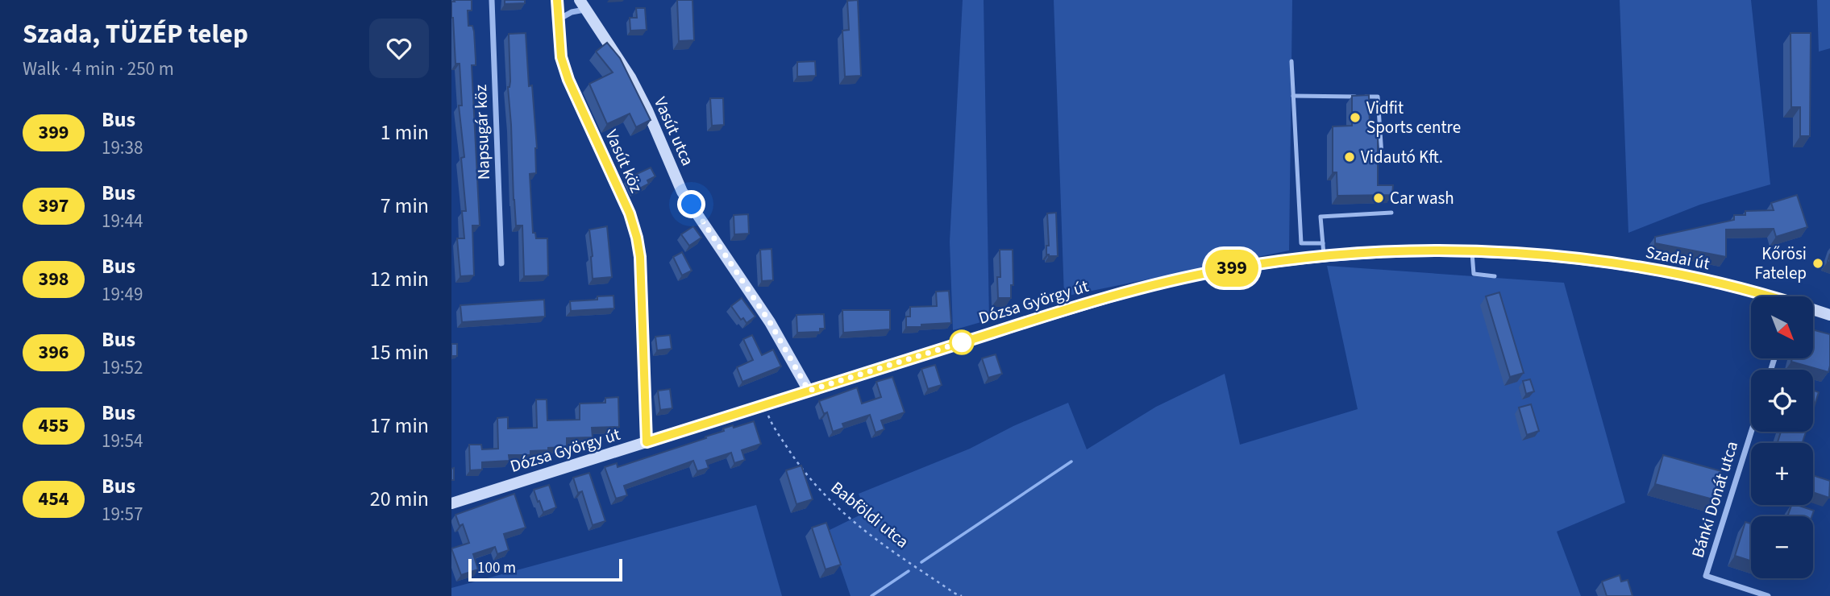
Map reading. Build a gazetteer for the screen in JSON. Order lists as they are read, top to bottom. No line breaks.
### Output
{"streets":{"main road":["Vasút utca","Vasút köz","Szadai út","Dózsa György út"],"street":["Napsugár köz","Bánki Donát utca"],"path":["Babföldi utca"]},"crossings":[["Vasút utca","Dózsa György út"],["Vasút köz","Dózsa György út"],["Szadai út","Dózsa György út"],["Dózsa György út","Babföldi utca"]],"places":["Vidfit Sports centre","Vidautó Kft.","Car wash","Kőrösi Fatelep"],"lines":["bus line 399"],"scale_bar":"100 m","north":"bottom right","page":{"heading":["Szada, TÜZÉP telep","Walk · 4 min · 250 m"],"on_map":"399","list":[{"mark":"399","name":"Bus","note":"19:38","value":"1 min"},{"mark":"397","name":"Bus","note":"19:44","value":"7 min"},{"mark":"398","name":"Bus","note":"19:49","value":"12 min"},{"mark":"396","name":"Bus","note":"19:52","value":"15 min"},{"mark":"455","name":"Bus","note":"19:54","value":"17 min"},{"mark":"454","name":"Bus","note":"19:57","value":"20 min"}],"map_buttons":["+","−"],"scale":"100 m"}}
